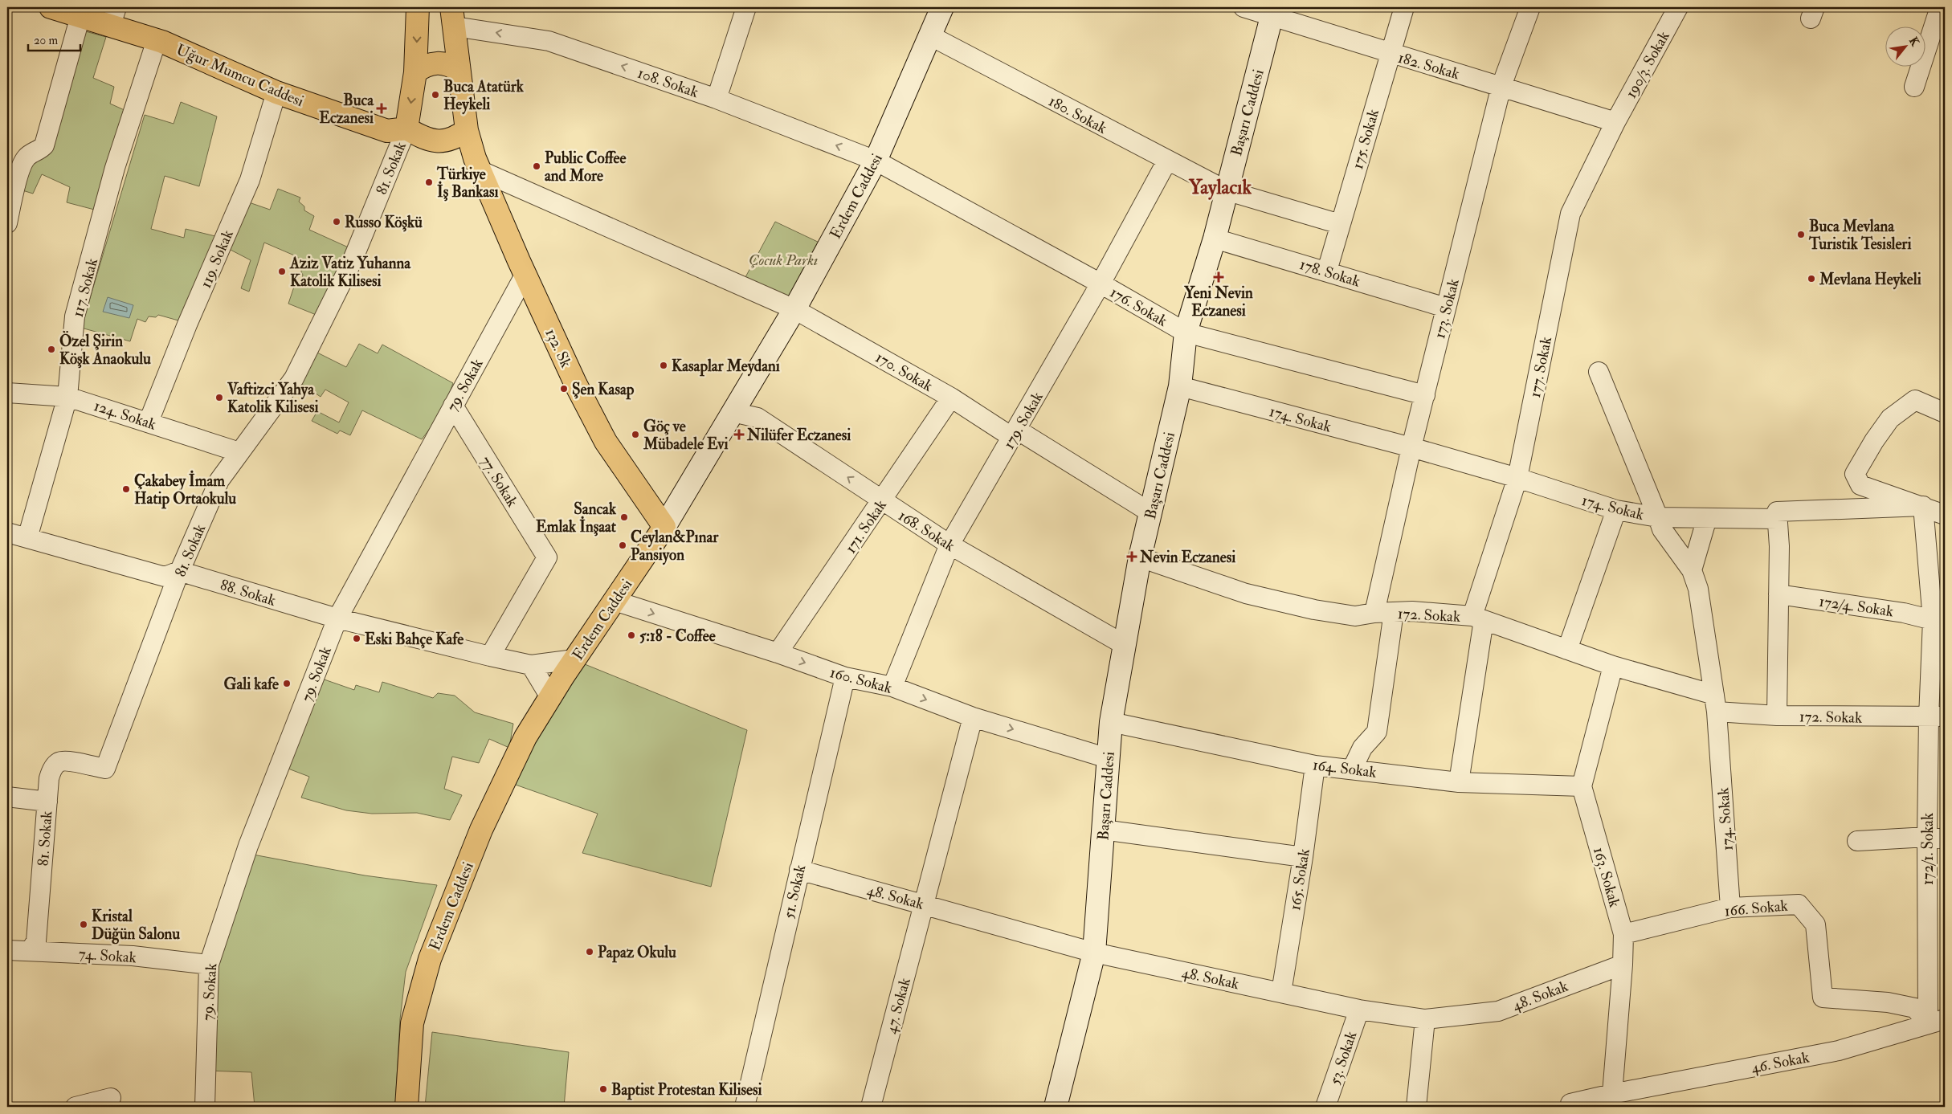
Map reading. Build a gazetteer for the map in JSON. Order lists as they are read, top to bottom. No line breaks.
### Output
{"streets":{"main road":["Uğur Mumcu Caddesi","Erdem Caddesi","132. Sk"],"street":["190/3. Sokak","182. Sokak","108. Sokak","Başarı Caddesi","180. Sokak","175. Sokak","81. Sokak","119. Sokak","178. Sokak","117. Sokak","176. Sokak","173. Sokak","177. Sokak","170. Sokak","79. Sokak","124. Sokak","174. Sokak","179. Sokak","77. Sokak","171. Sokak","168. Sokak","88. Sokak","172/4. Sokak","172. Sokak","160. Sokak","164. Sokak","172/1. Sokak","163. Sokak","165. Sokak","51. Sokak","48. Sokak","166. Sokak","74. Sokak","47. Sokak","53. Sokak","46. Sokak"]},"crossings":[["190/3. Sokak","182. Sokak"],["190/3. Sokak","177. Sokak"],["182. Sokak","Başarı Caddesi"],["182. Sokak","175. Sokak"],["182. Sokak","173. Sokak"],["182. Sokak","177. Sokak"],["Uğur Mumcu Caddesi","81. Sokak"],["Uğur Mumcu Caddesi","119. Sokak"],["Uğur Mumcu Caddesi","117. Sokak"],["Uğur Mumcu Caddesi","132. Sk"],["108. Sokak","Erdem Caddesi"],["108. Sokak","176. Sokak"],["Başarı Caddesi","180. Sokak"],["Başarı Caddesi","178. Sokak"],["Başarı Caddesi","176. Sokak"],["Başarı Caddesi","170. Sokak"],["Başarı Caddesi","174. Sokak"],["Başarı Caddesi","168. Sokak"],["Başarı Caddesi","172. Sokak"],["Başarı Caddesi","160. Sokak"],["Başarı Caddesi","164. Sokak"],["Başarı Caddesi","48. Sokak"],["180. Sokak","175. Sokak"],["180. Sokak","Erdem Caddesi"],["180. Sokak","179. Sokak"],["175. Sokak","178. Sokak"],["81. Sokak","132. Sk"],["81. Sokak","124. Sokak"],["81. Sokak","88. Sokak"],["81. Sokak","74. Sokak"],["Erdem Caddesi","176. Sokak"],["Erdem Caddesi","132. Sk"],["Erdem Caddesi","170. Sokak"],["Erdem Caddesi","168. Sokak"],["Erdem Caddesi","88. Sokak"],["Erdem Caddesi","160. Sokak"],["119. Sokak","124. Sokak"],["178. Sokak","173. Sokak"],["117. Sokak","124. Sokak"],["117. Sokak","88. Sokak"],["176. Sokak","173. Sokak"],["176. Sokak","179. Sokak"],["173. Sokak","174. Sokak"],["173. Sokak","172. Sokak"],["132. Sk","170. Sokak"],["132. Sk","79. Sokak"],["177. Sokak","174. Sokak"],["177. Sokak","172. Sokak"],["177. Sokak","164. Sokak"],["170. Sokak","179. Sokak"],["170. Sokak","171. Sokak"],["79. Sokak","77. Sokak"],["79. Sokak","88. Sokak"],["79. Sokak","74. Sokak"],["174. Sokak","172. Sokak"],["174. Sokak","166. Sokak"],["179. Sokak","168. Sokak"],["179. Sokak","160. Sokak"],["77. Sokak","88. Sokak"],["171. Sokak","168. Sokak"],["171. Sokak","160. Sokak"],["172/4. Sokak","172/1. Sokak"],["172. Sokak","172/1. Sokak"],["160. Sokak","51. Sokak"],["160. Sokak","47. Sokak"],["164. Sokak","163. Sokak"],["164. Sokak","165. Sokak"],["172/1. Sokak","166. Sokak"],["172/1. Sokak","46. Sokak"],["163. Sokak","48. Sokak"],["163. Sokak","166. Sokak"],["163. Sokak","46. Sokak"],["165. Sokak","48. Sokak"],["51. Sokak","48. Sokak"],["48. Sokak","47. Sokak"],["48. Sokak","53. Sokak"],["166. Sokak","46. Sokak"]],"one_way":["108. Sokak","168. Sokak","160. Sokak"],"districts":["Yaylacık"],"parks":["Çocuk Parkı"],"places":{"other":["Buca Atatürk Heykeli","Public Coffee and More","Türkiye İş Bankası","Russo Köşkü","Buca Mevlana Turistik Tesisleri","Aziz Vatiz Yuhanna Katolik Kilisesi","Mevlana Heykeli","Özel Şirin Köşk Anaokulu","Kasaplar Meydanı","Şen Kasap","Vaftizci Yahya Katolik Kilisesi","Göç ve Mübadele Evi","Çakabey İmam Hatip Ortaokulu","Sancak Emlak İnşaat","Ceylan&Pınar Pansiyon","5:18 - Coffee","Eski Bahçe Kafe","Gali kafe","Kristal Düğün Salonu","Papaz Okulu","Baptist Protestan Kilisesi"],"health":["Buca Eczanesi","Yeni Nevin Eczanesi","Nilüfer Eczanesi","Nevin Eczanesi"]},"scale_bar":"20 m","north":"top right"}
